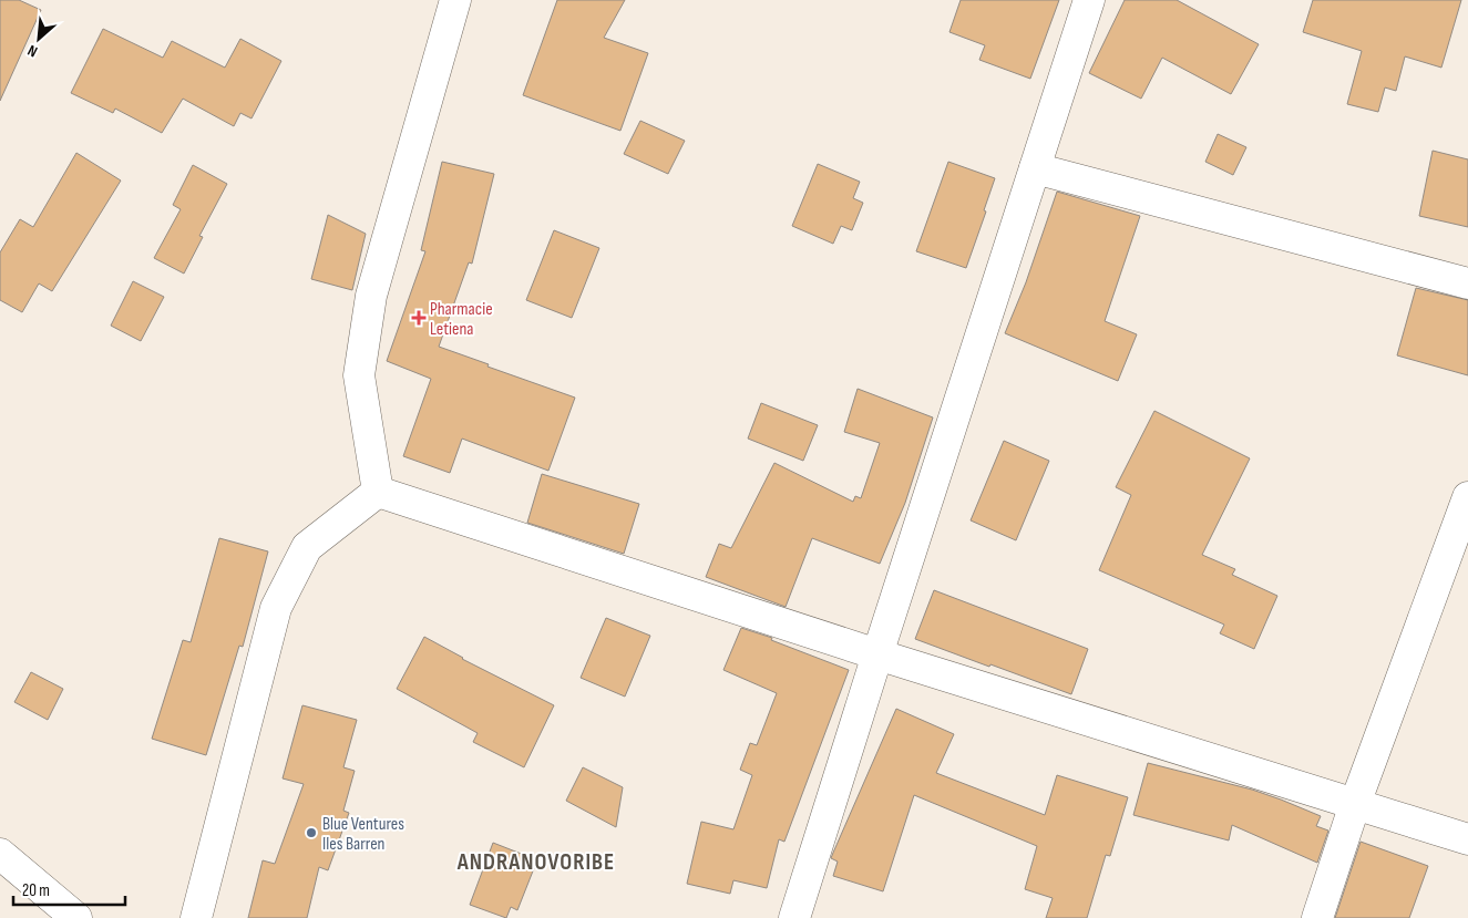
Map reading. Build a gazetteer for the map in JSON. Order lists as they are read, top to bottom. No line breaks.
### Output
{"districts":["ANDRANOVORIBE"],"places":{"health":["Pharmacie Letiena"],"other":["Blue Ventures Iles Barren"]},"scale_bar":"20 m","north":"bottom left"}
